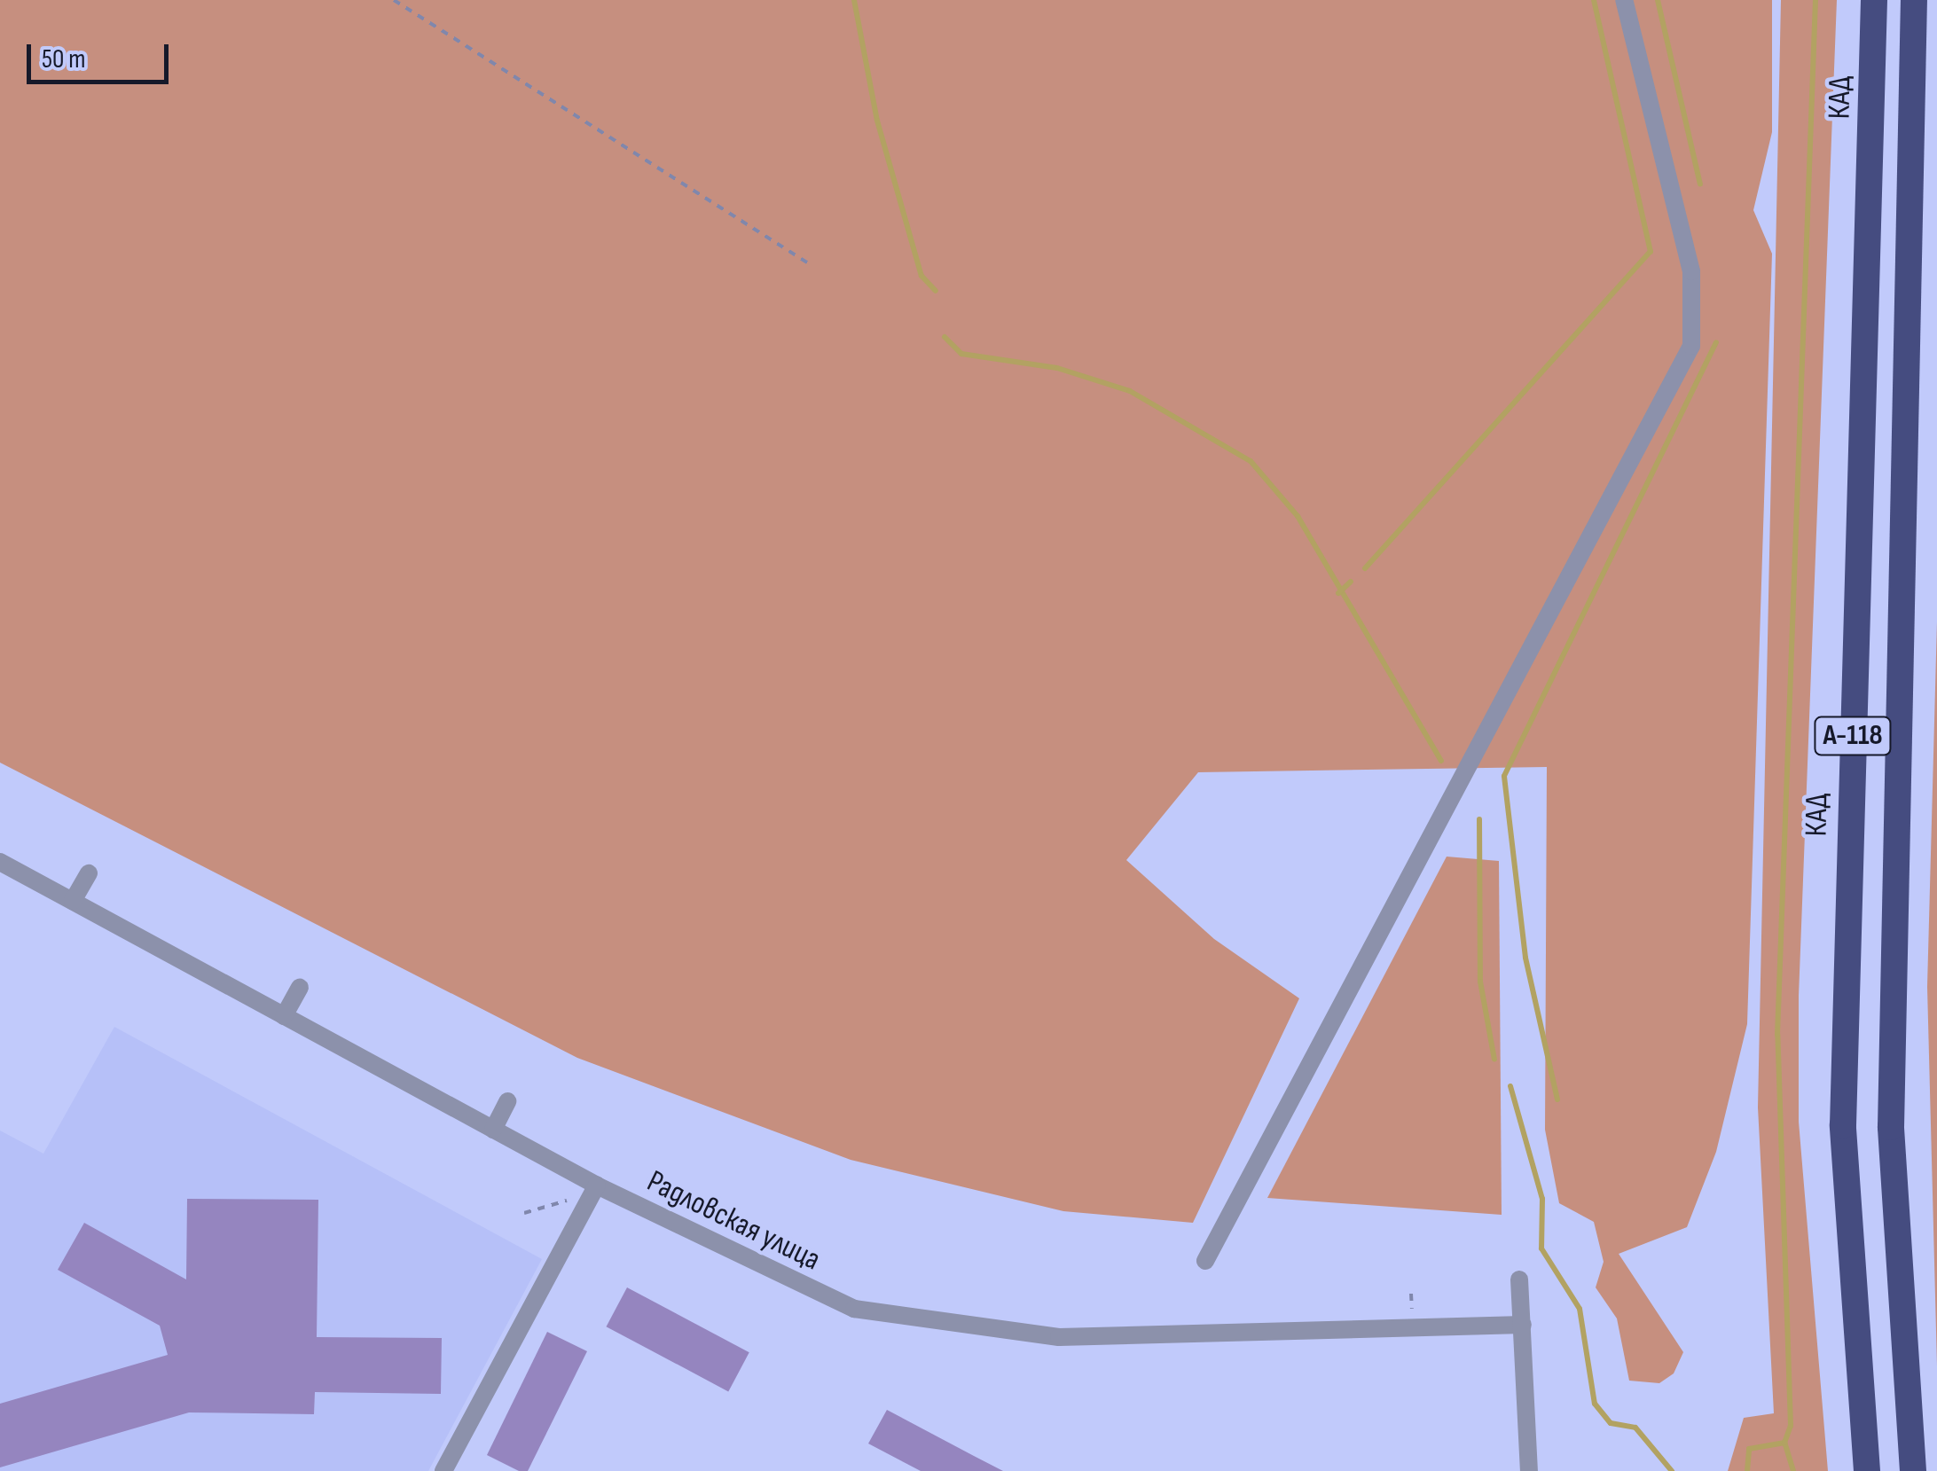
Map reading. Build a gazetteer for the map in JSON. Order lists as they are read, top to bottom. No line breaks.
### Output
{"streets":{"highway":["КАД","А-118"],"street":["Радловская улица"]},"scale_bar":"50 m"}
